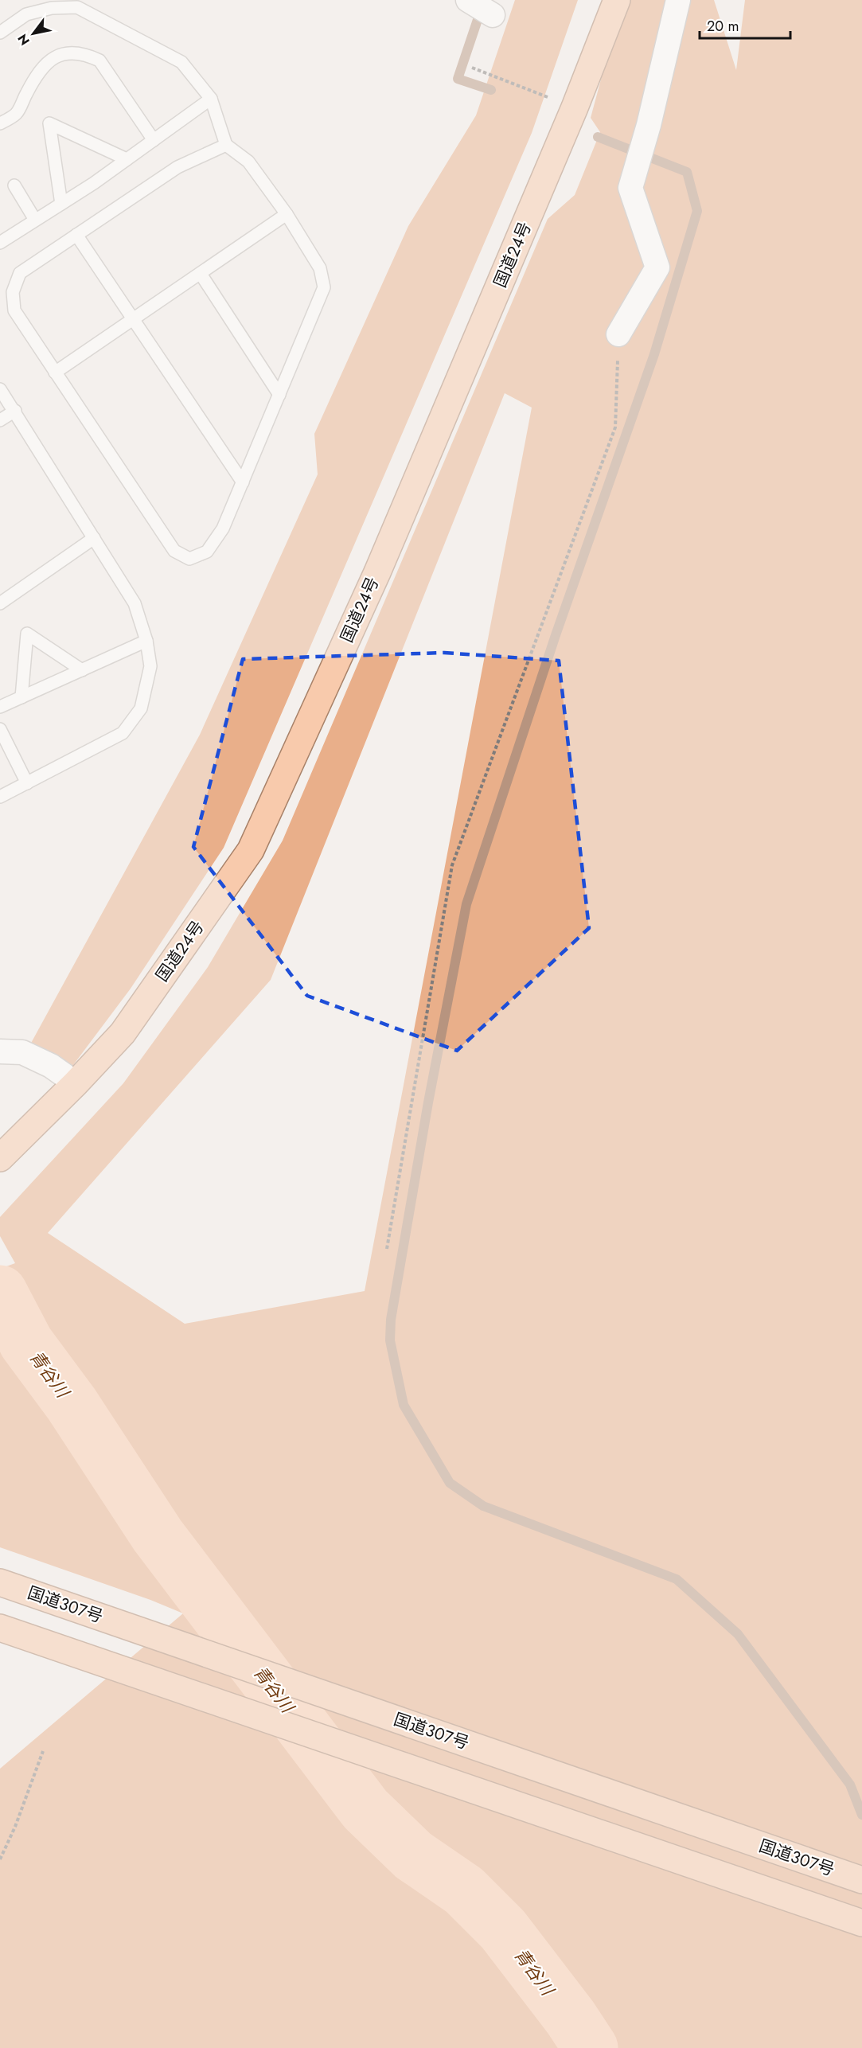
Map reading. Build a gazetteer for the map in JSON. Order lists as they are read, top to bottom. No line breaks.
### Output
{"streets":{"highway":["国道24号","国道307号"]},"water":["青谷川"],"scale_bar":"20 m","north":"bottom left"}
